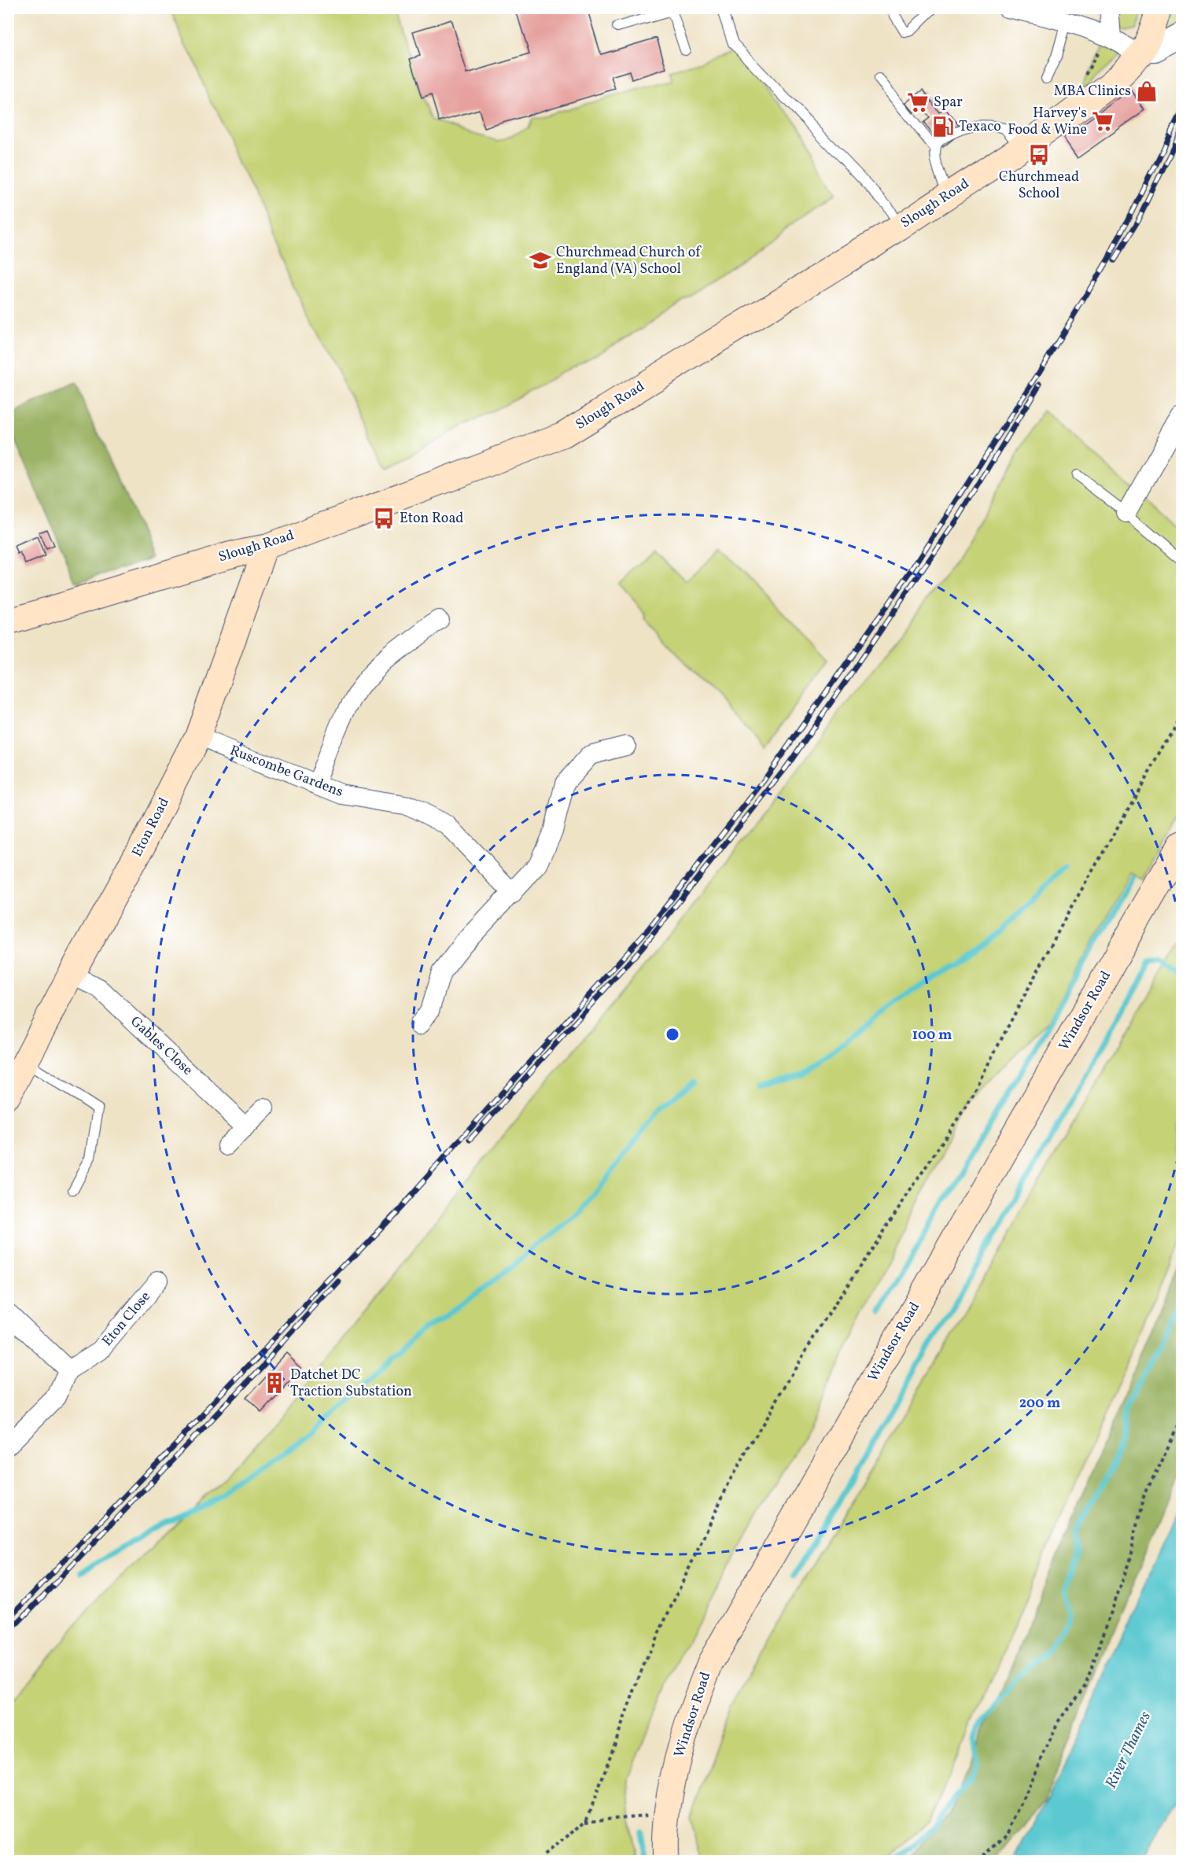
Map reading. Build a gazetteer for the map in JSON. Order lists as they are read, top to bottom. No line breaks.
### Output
{"streets":{"main road":["Slough Road","Eton Road","Windsor Road"],"street":["Ruscombe Gardens","Gables Close","Eton Close"]},"crossings":[["Slough Road","Eton Road"],["Ruscombe Gardens","Eton Road"],["Eton Road","Gables Close"]],"water":["River Thames"],"places":{"shop":["MBA Clinics"],"supermarket":["Spar","Harvey's Food & Wine"],"fuel station":["Texaco"],"bus stop":["Churchmead School","Eton Road"],"school or university":["Churchmead Church of England (VA) School"],"building":["Datchet DC Traction Substation"]},"rings":["100 m","200 m"]}
